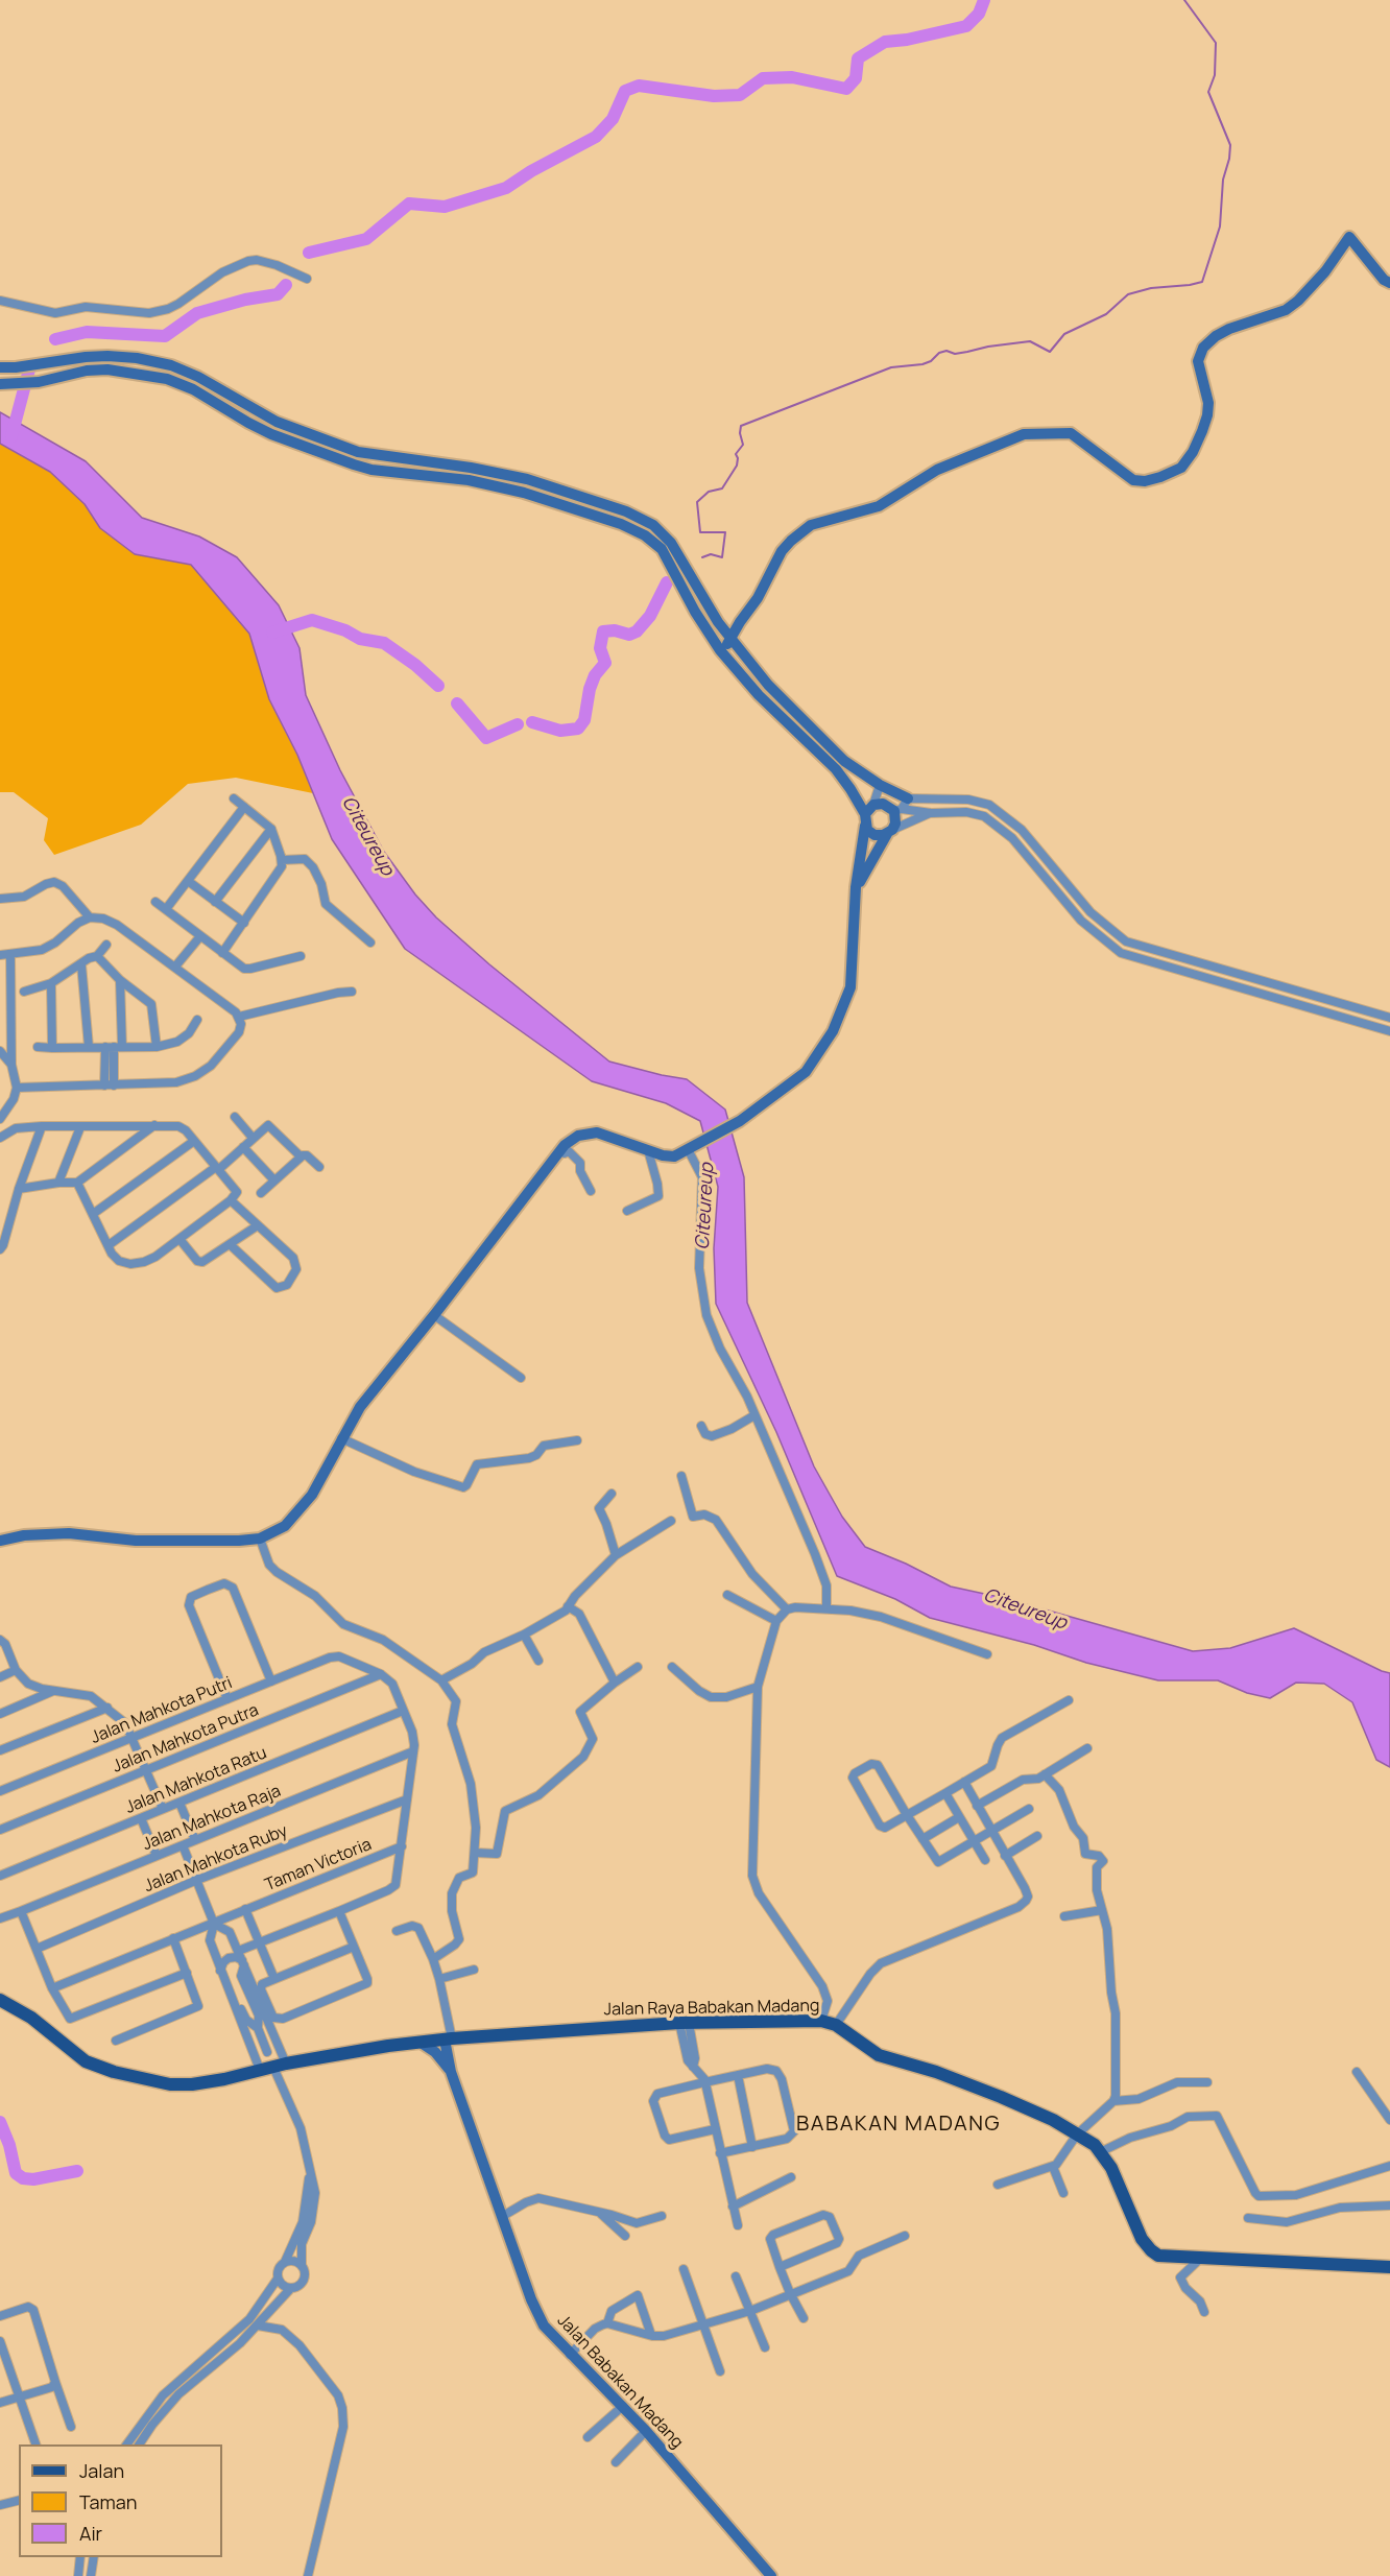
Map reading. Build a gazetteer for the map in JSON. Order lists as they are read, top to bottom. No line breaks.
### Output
{"streets":{"main road":["Jalan Raya Babakan Madang"],"street":["Jalan Mahkota Putri","Jalan Mahkota Putra","Jalan Mahkota Ratu","Jalan Mahkota Raja","Jalan Mahkota Ruby","Taman Victoria","Jalan Babakan Madang"]},"crossings":[["Jalan Mahkota Putri","Jalan Mahkota Putra"],["Jalan Raya Babakan Madang","Jalan Babakan Madang"]],"districts":["BABAKAN MADANG"],"water":["Citeureup"],"legend":["Jalan","Taman","Air"]}
